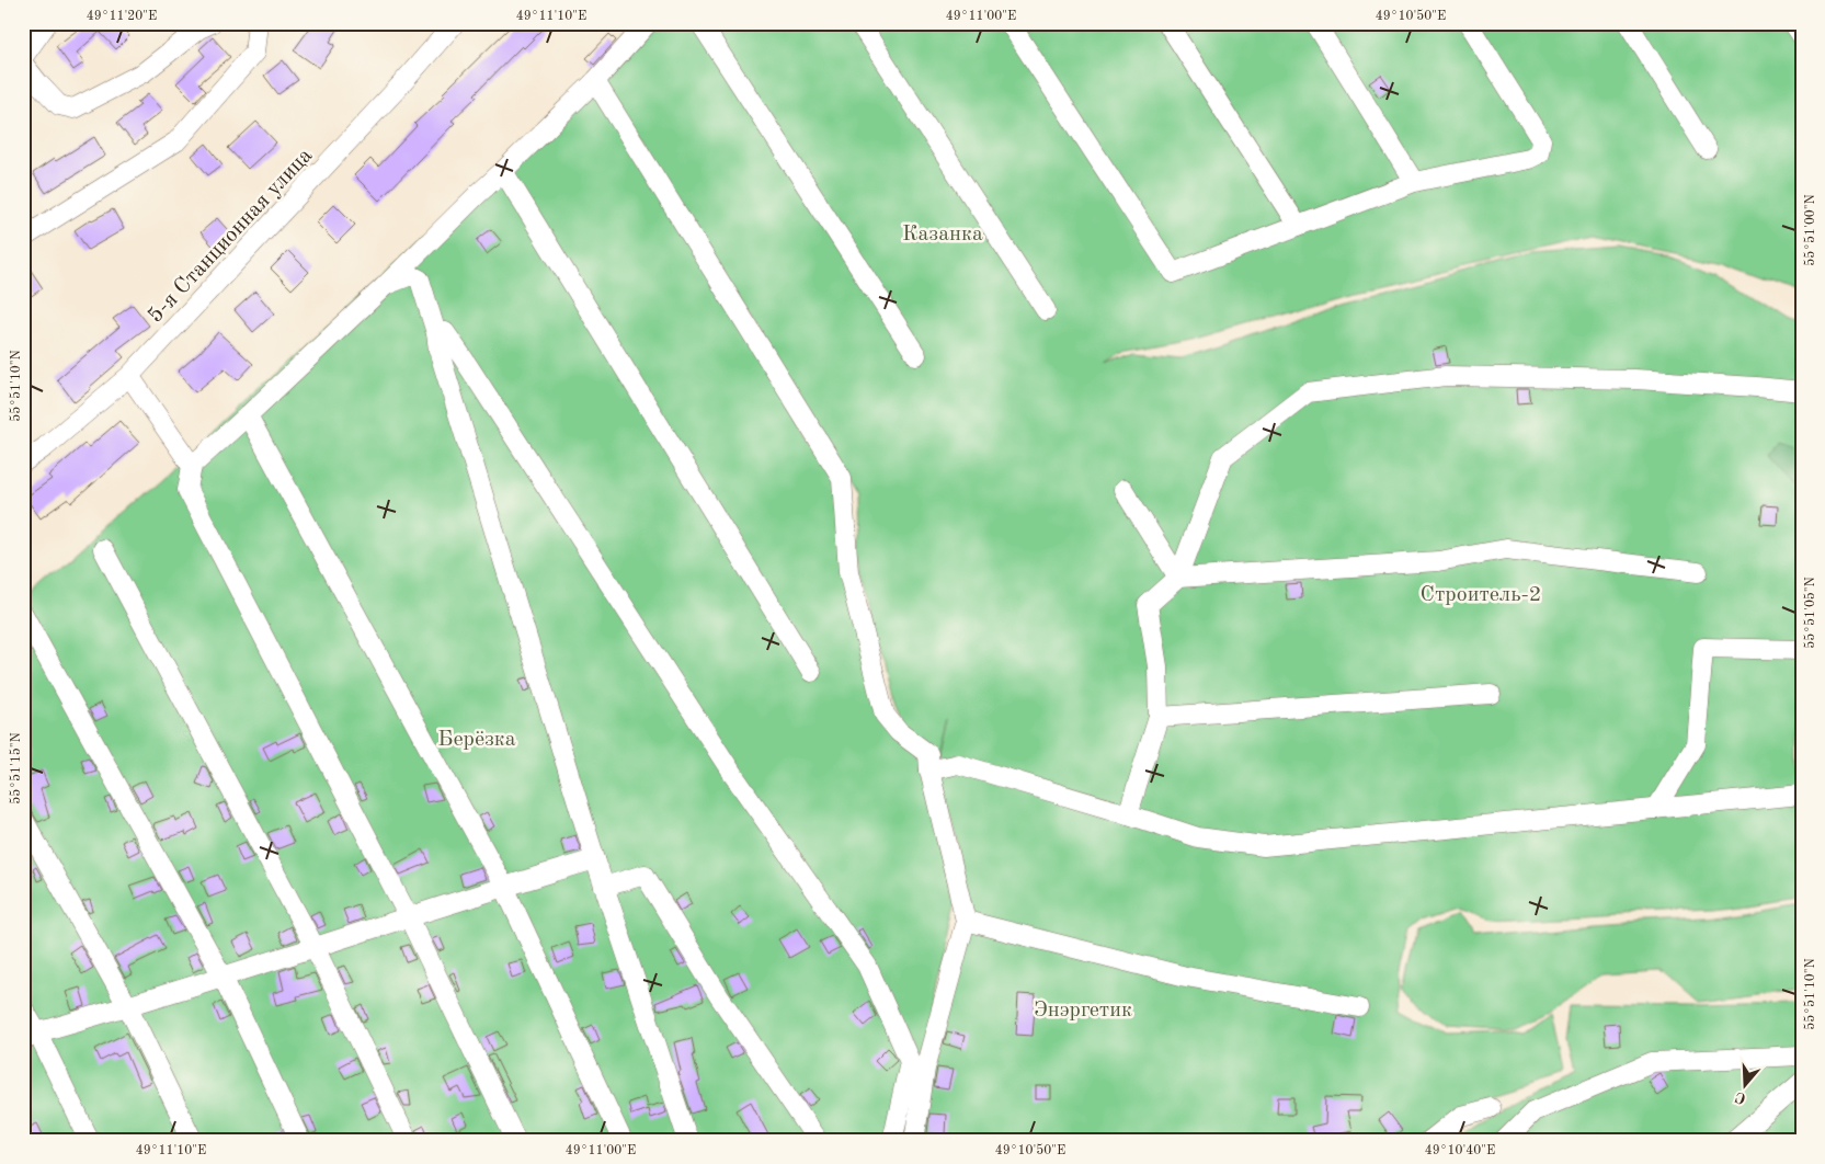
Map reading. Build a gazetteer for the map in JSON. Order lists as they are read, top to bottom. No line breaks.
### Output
{"streets":{"street":["5-я Станционная улица"]},"parks":["Казанка","Строитель-2","Берёзка","Энэргетик"],"north":"bottom","coordinates":["49°11'20\"E","49°11'10\"E","49°11'00\"E","49°10'50\"E","55°51'00\"N","55°51'10\"N","55°51'05\"N","55°51'15\"N","49°10'40\"E"]}
